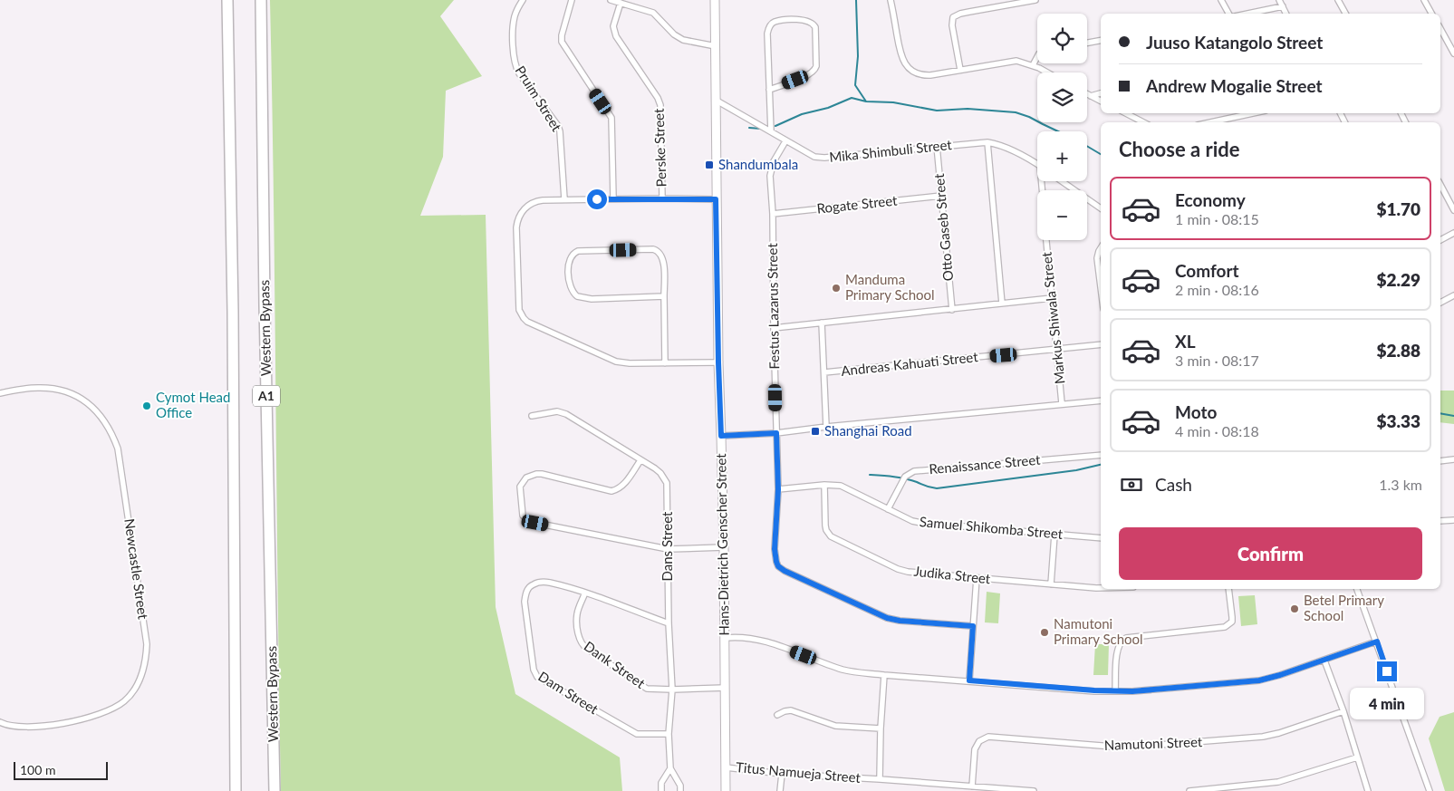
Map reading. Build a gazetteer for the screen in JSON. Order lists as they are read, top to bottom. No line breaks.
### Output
{"streets":{"highway":["Western Bypass","A1"],"street":["Pruim Street","Perske Street","Mika Shimbuli Street","Rogate Street","Otto Gaseb Street","Festus Lazarus Street","Markus Shiwala Street","Andreas Kahuati Street","Renaissance Street","Samuel Shikomba Street","Hans-Dietrich Genscher Street","Dans Street","Newcastle Street","Judika Street","Dank Street","Dam Street","Namutoni Street","Titus Namueja Street"]},"crossings":[["Mika Shimbuli Street","Otto Gaseb Street"],["Mika Shimbuli Street","Festus Lazarus Street"],["Mika Shimbuli Street","Hans-Dietrich Genscher Street"],["Rogate Street","Otto Gaseb Street"],["Rogate Street","Festus Lazarus Street"],["Festus Lazarus Street","Samuel Shikomba Street"],["Markus Shiwala Street","Andreas Kahuati Street"],["Renaissance Street","Samuel Shikomba Street"],["Samuel Shikomba Street","Judika Street"],["Hans-Dietrich Genscher Street","Dank Street"],["Hans-Dietrich Genscher Street","Titus Namueja Street"],["Dans Street","Dank Street"],["Dans Street","Dam Street"],["Dank Street","Dam Street"],["Namutoni Street","Titus Namueja Street"]],"places":{"transit":["Shandumbala","Shanghai Road"],"other":["Manduma Primary School","Cymot Head Office","Betel Primary School","Namutoni Primary School"]},"scale_bar":"100 m","page":{"map_buttons":["+","−"],"banner":["Juuso Katangolo Street","Andrew Mogalie Street"],"heading":"Choose a ride","list":[{"name":"Economy","note":"1 min · 08:15","value":"$1.70"},{"name":"Comfort","note":"2 min · 08:16","value":"$2.29"},{"name":"XL","note":"3 min · 08:17","value":"$2.88"},{"name":"Moto","note":"4 min · 08:18","value":"$3.33"}],"pay":["Cash","1.3 km"],"buttons":"Confirm","bubble":"4 min","scale":"100 m"}}
